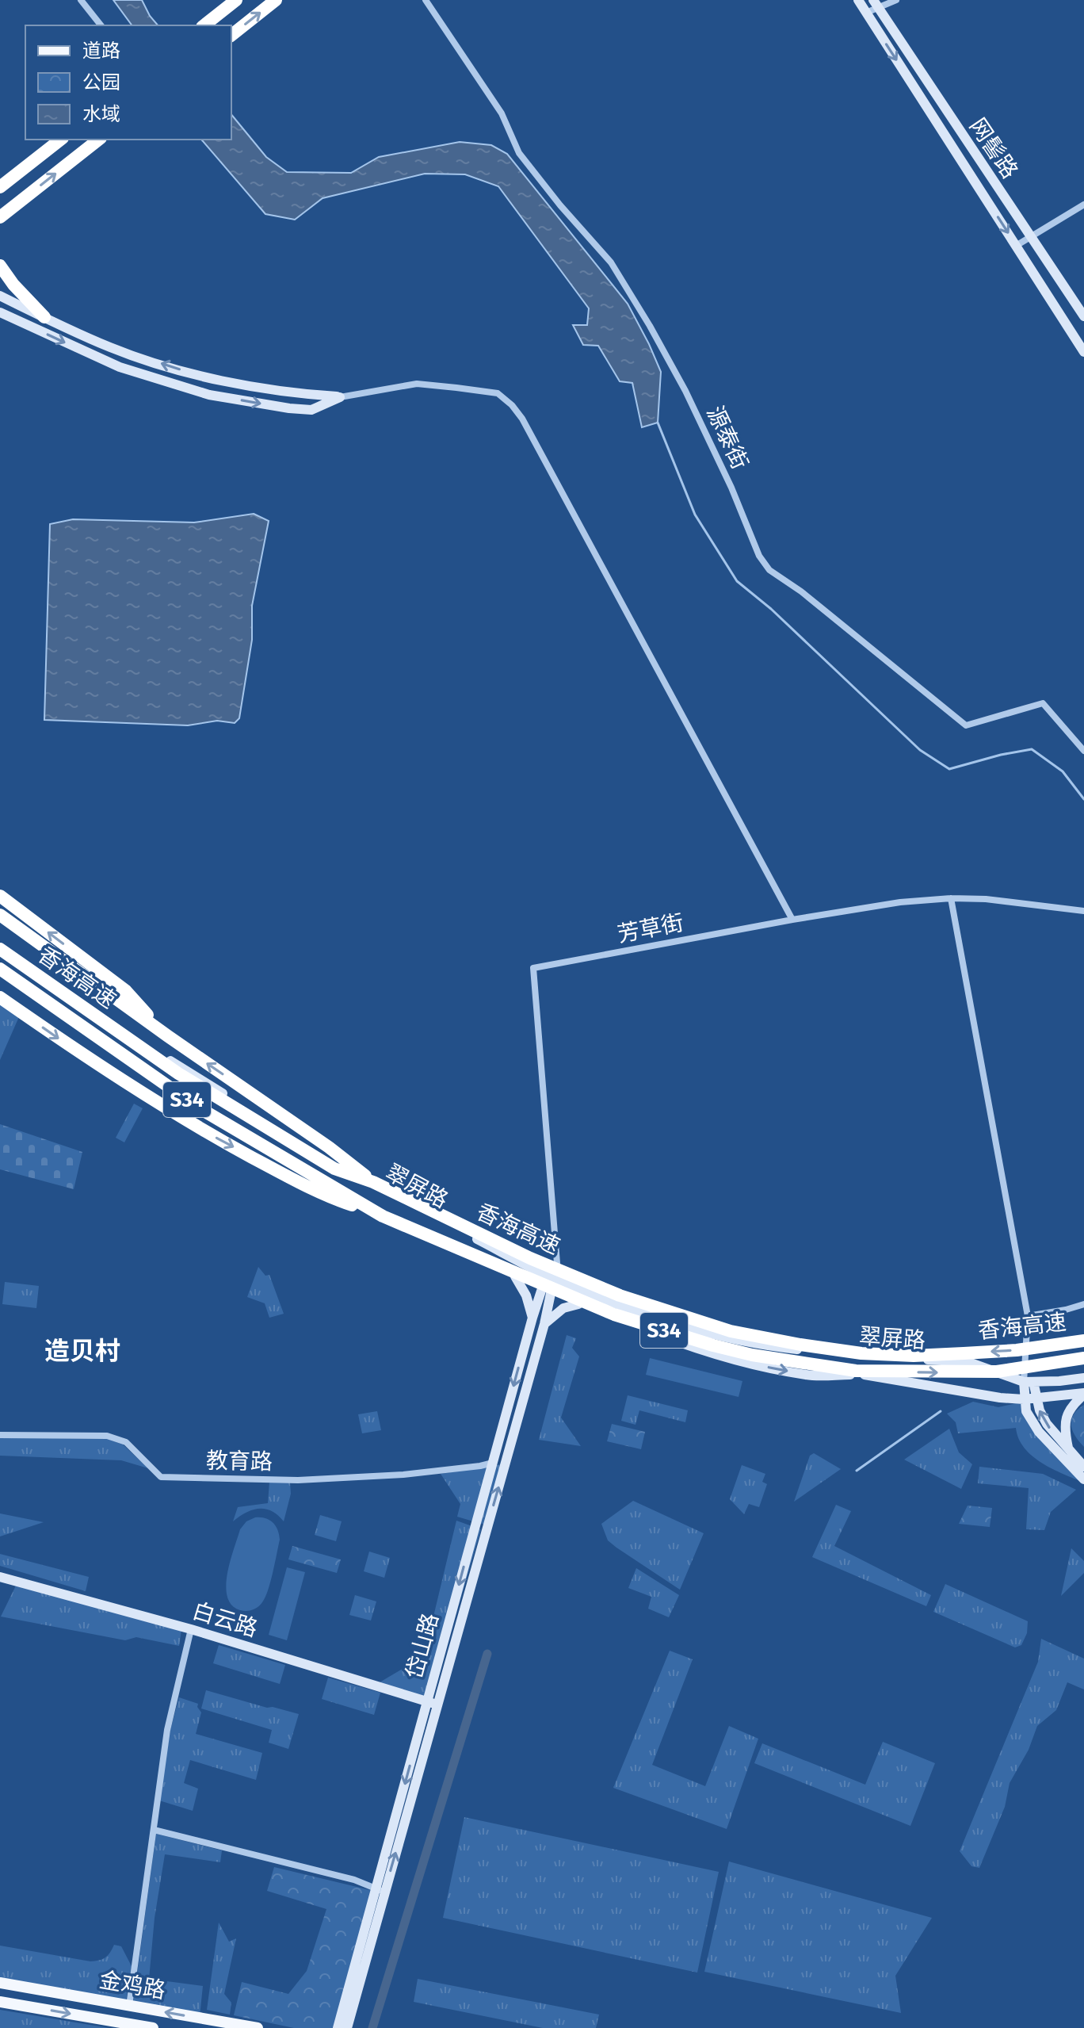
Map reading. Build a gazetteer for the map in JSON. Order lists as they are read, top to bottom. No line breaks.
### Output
{"streets":{"highway":["香海高速","S34"],"main road":["网髻路","翠屏路","白云路","岱山路","金鸡路"],"street":["源泰街","芳草街","教育路"]},"crossings":[["芳草街","翠屏路"],["芳草街","岱山路"],["香海高速","翠屏路"],["翠屏路","岱山路"],["教育路","岱山路"],["白云路","岱山路"]],"districts":["造贝村"],"legend":["道路","公园","水域"]}
